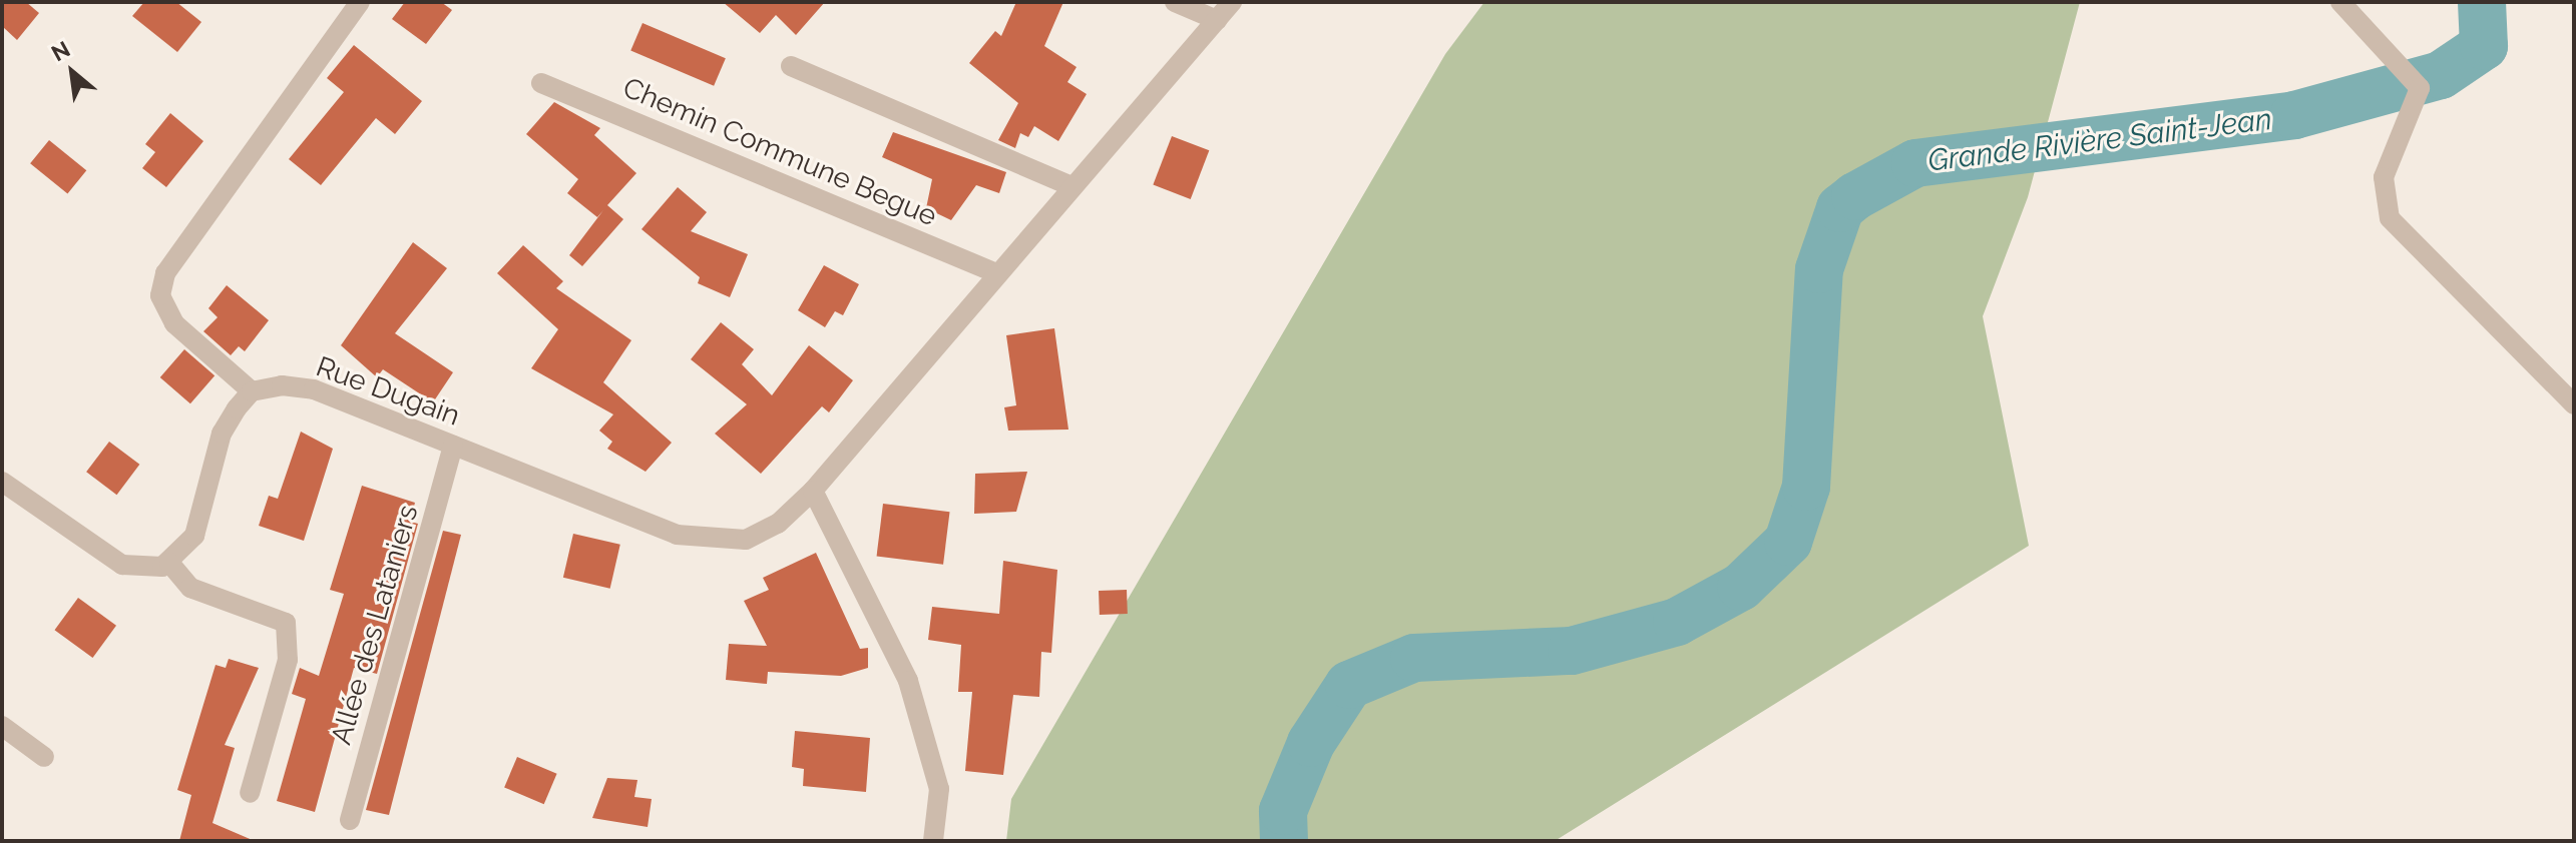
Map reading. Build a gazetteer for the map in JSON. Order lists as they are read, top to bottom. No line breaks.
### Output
{"streets":{"street":["Chemin Commune Begue","Rue Dugain","Allée des Lataniers"]},"crossings":[["Rue Dugain","Allée des Lataniers"]],"water":["Grande Rivière Saint-Jean"],"north":"top left"}
